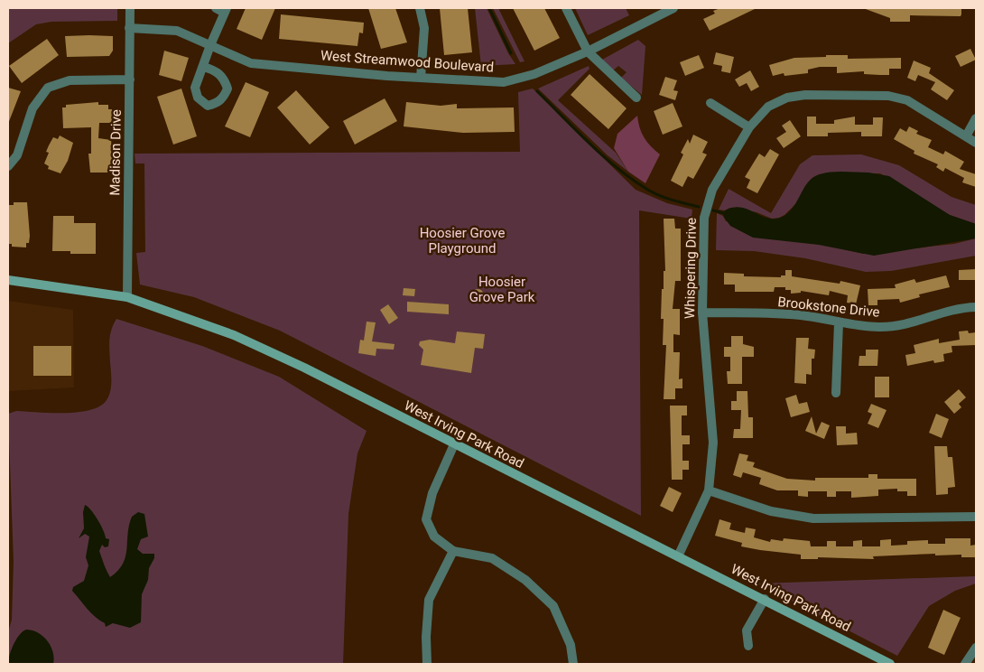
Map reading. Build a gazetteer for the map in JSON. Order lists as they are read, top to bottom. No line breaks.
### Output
{"streets":{"main road":["West Irving Park Road"],"street":["West Streamwood Boulevard","Madison Drive","Whispering Drive","Brookstone Drive"]},"crossings":[["West Streamwood Boulevard","Madison Drive"],["Madison Drive","West Irving Park Road"],["Whispering Drive","Brookstone Drive"],["Whispering Drive","West Irving Park Road"]],"parks":["Hoosier Grove Playground","Hoosier Grove Park"]}
